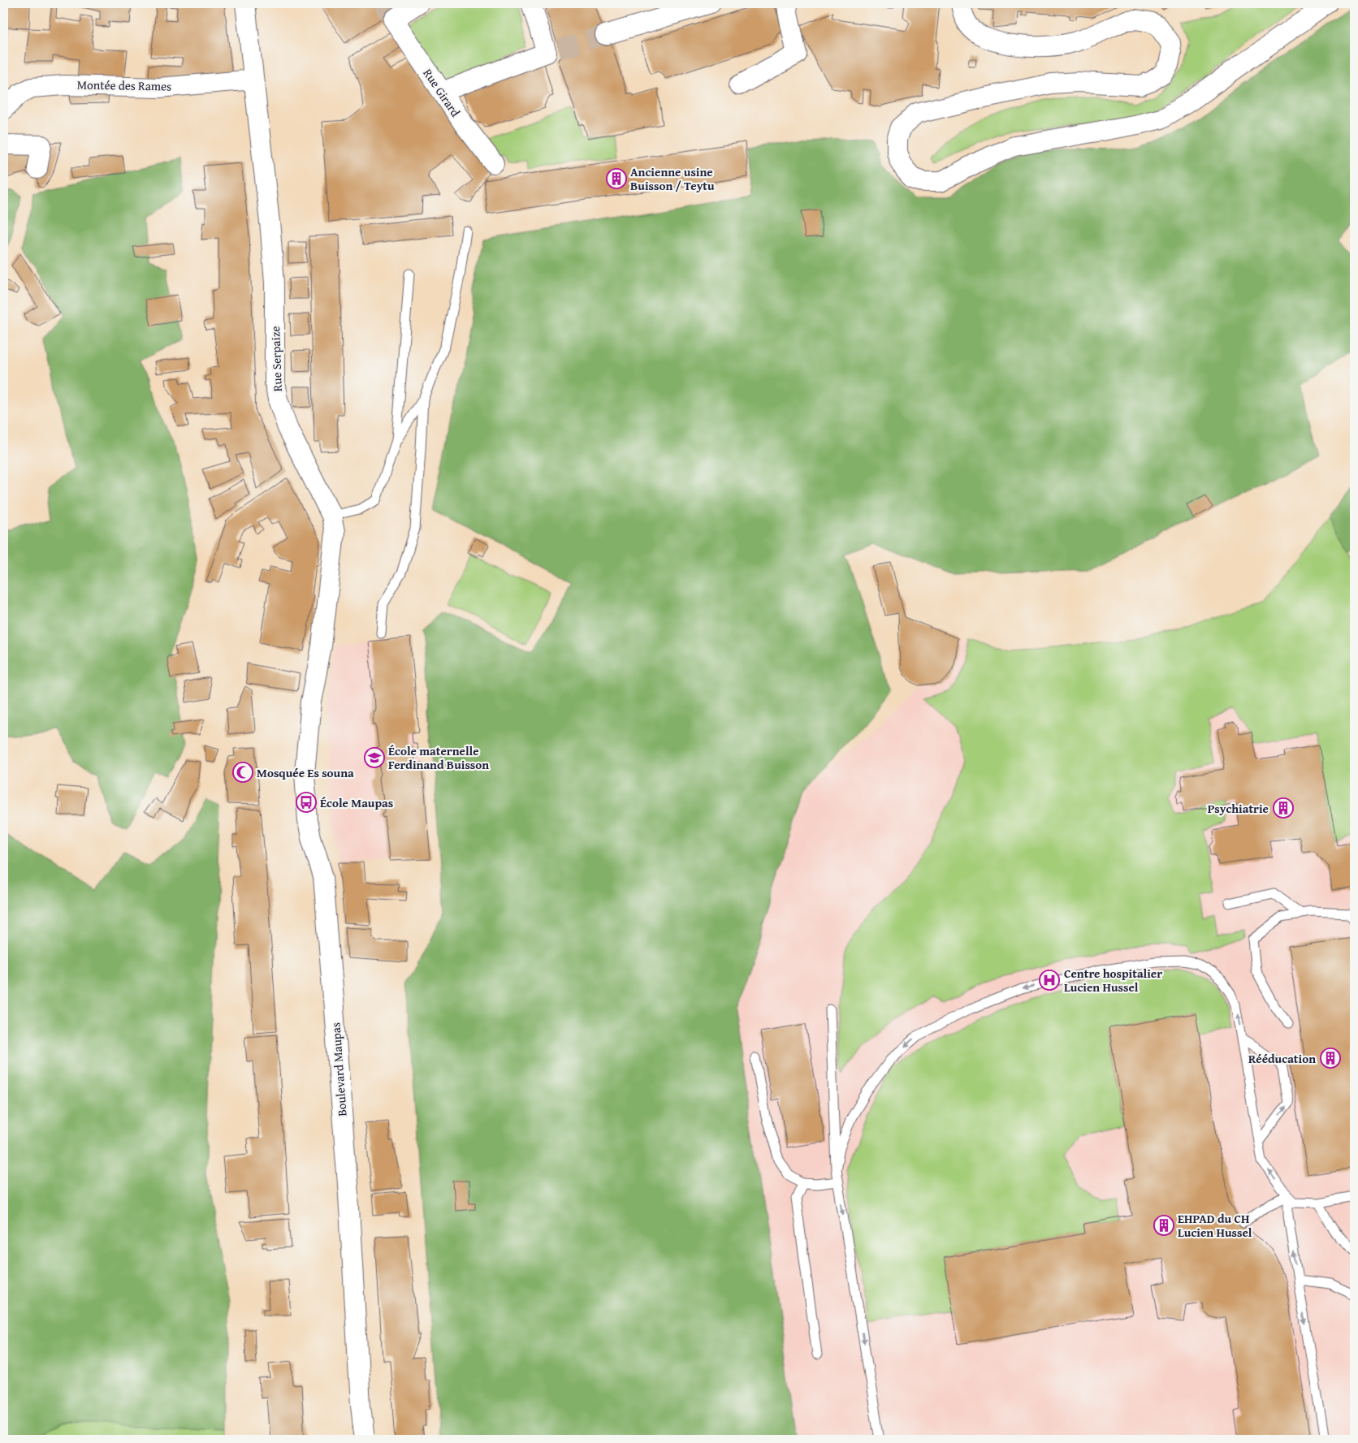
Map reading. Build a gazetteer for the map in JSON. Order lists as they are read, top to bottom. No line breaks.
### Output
{"streets":{"street":["Montée des Rames","Rue Girard","Rue Serpaize","Boulevard Maupas"]},"crossings":[["Montée des Rames","Rue Serpaize"],["Rue Serpaize","Boulevard Maupas"]],"places":{"building":["Ancienne usine Buisson / Teytu","Psychiatrie","Rééducation","EHPAD du CH Lucien Hussel"],"school or university":["École maternelle Ferdinand Buisson"],"mosque":["Mosquée Es souna"],"bus stop":["École Maupas"],"hospital":["Centre hospitalier Lucien Hussel"]}}
